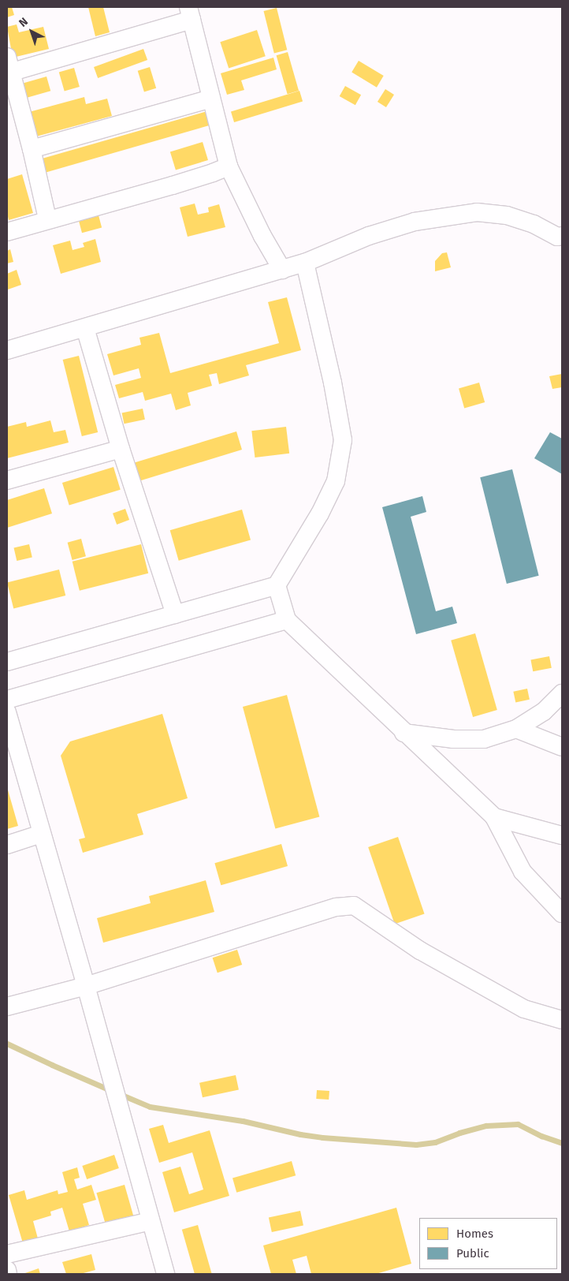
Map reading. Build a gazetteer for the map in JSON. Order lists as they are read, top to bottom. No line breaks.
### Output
{"legend":["Homes","Public"],"north":"top left"}
